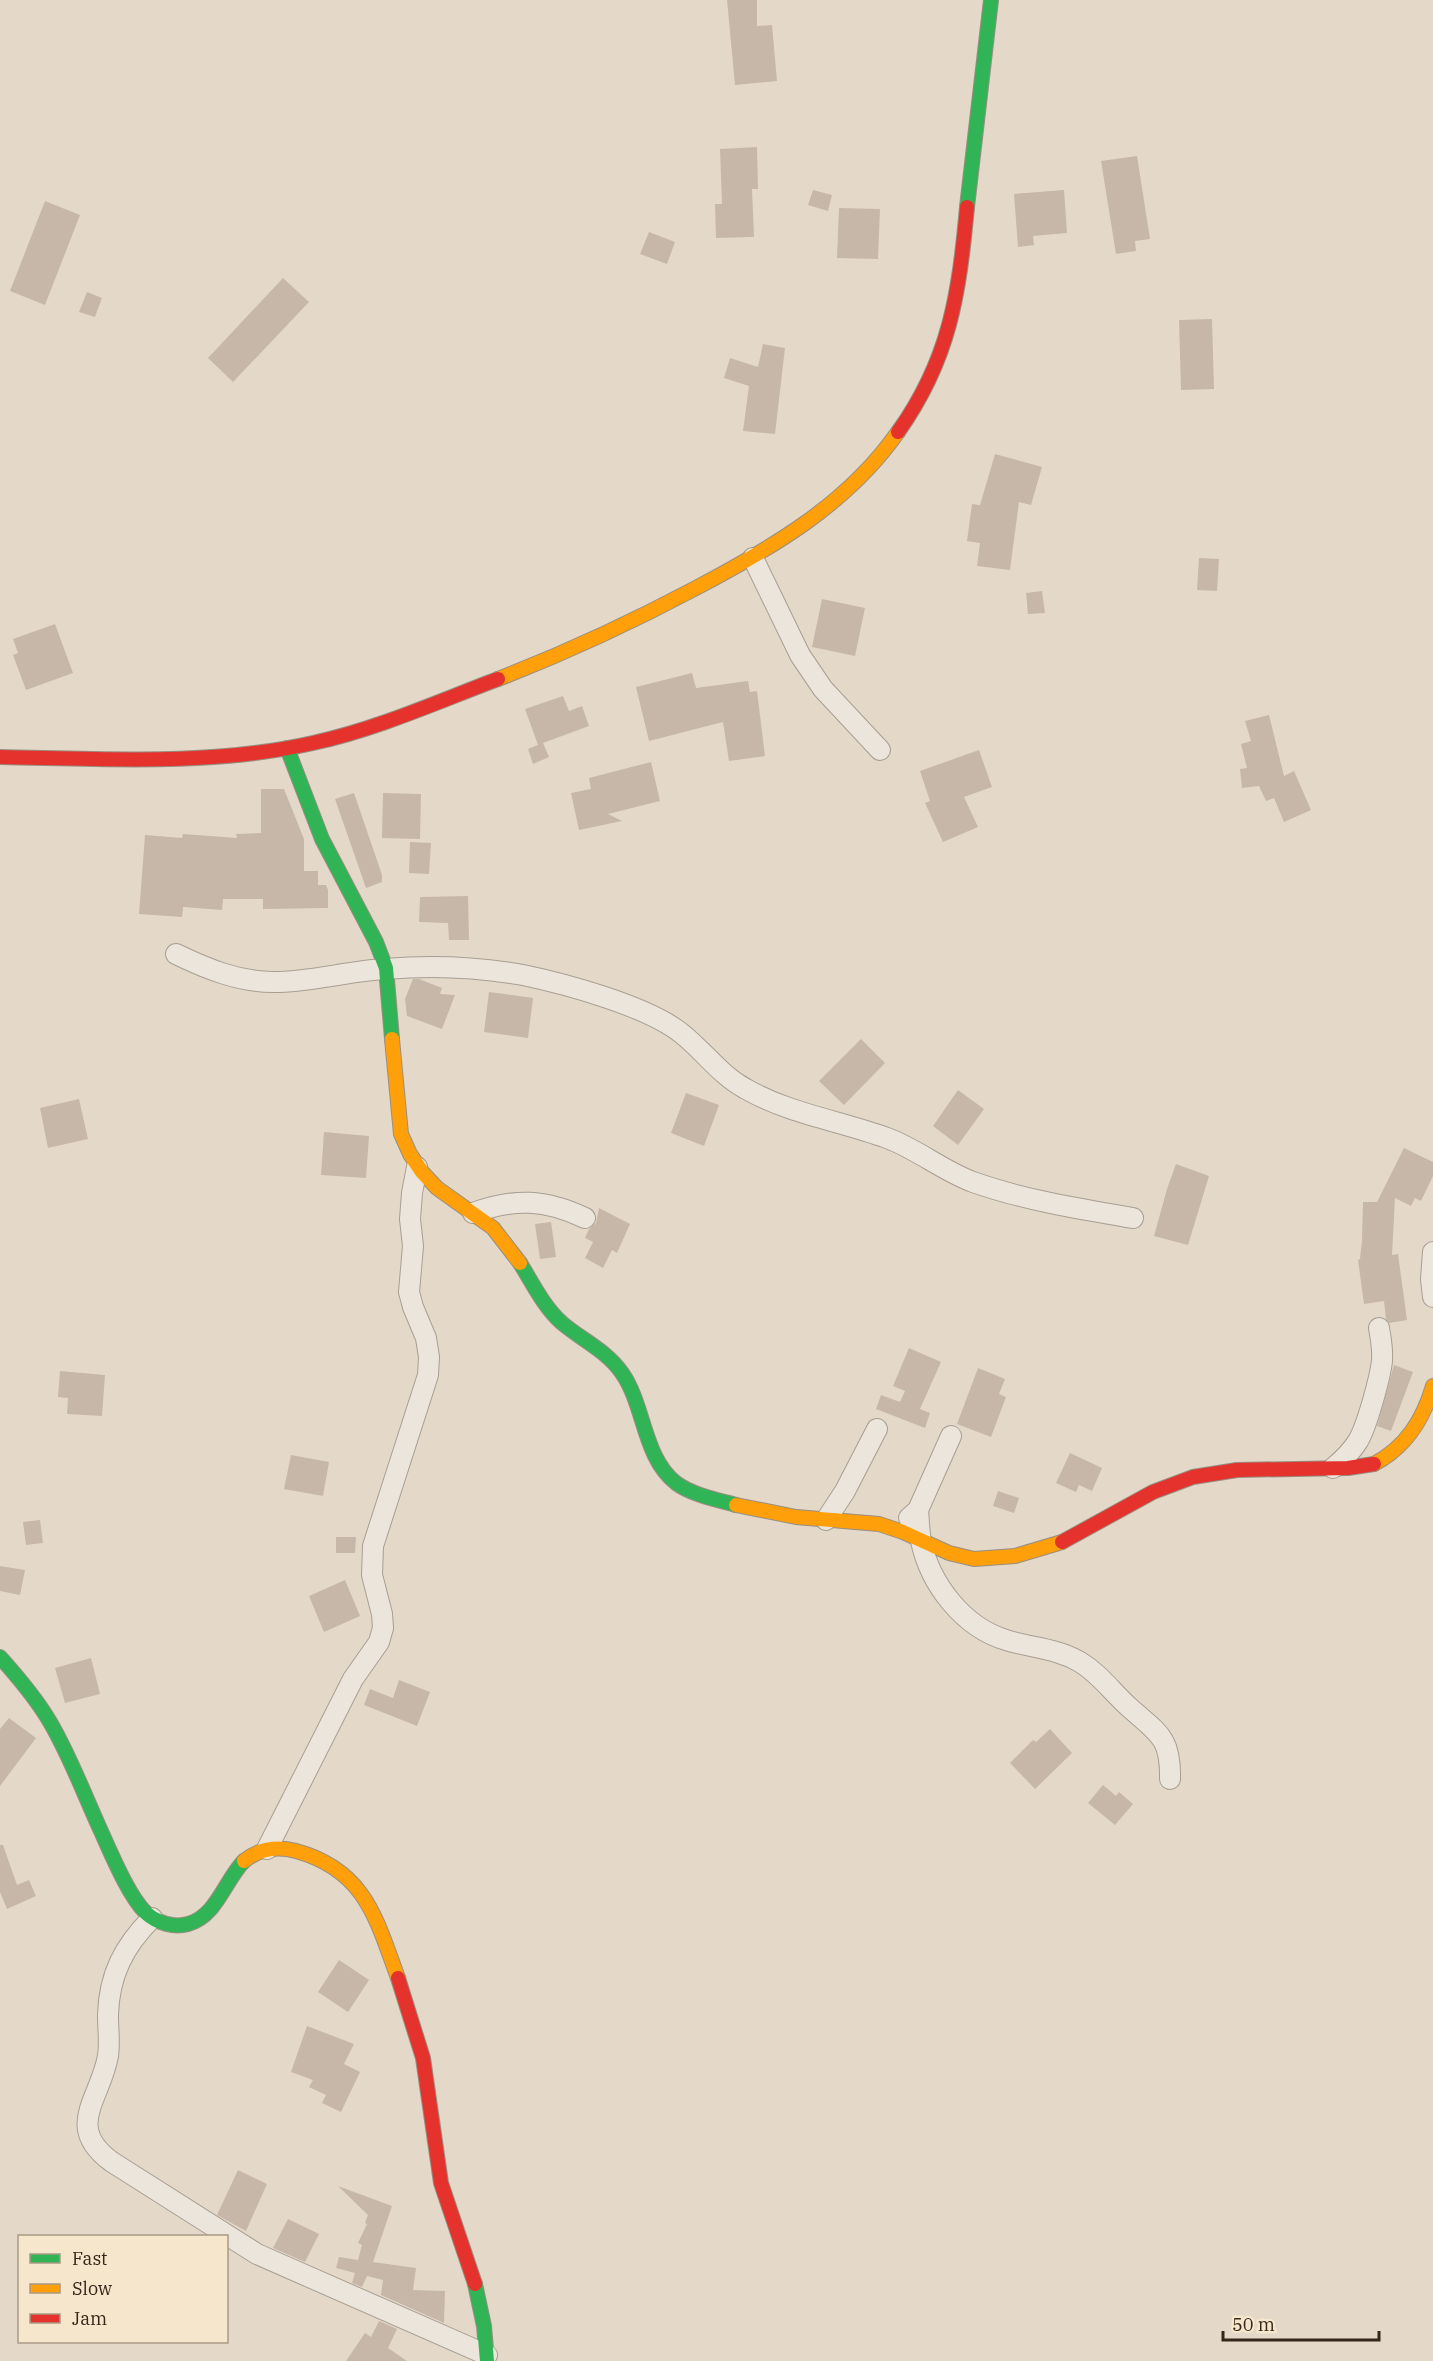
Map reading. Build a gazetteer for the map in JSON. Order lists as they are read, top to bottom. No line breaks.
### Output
{"legend":["Fast","Slow","Jam"],"scale_bar":"50 m"}
